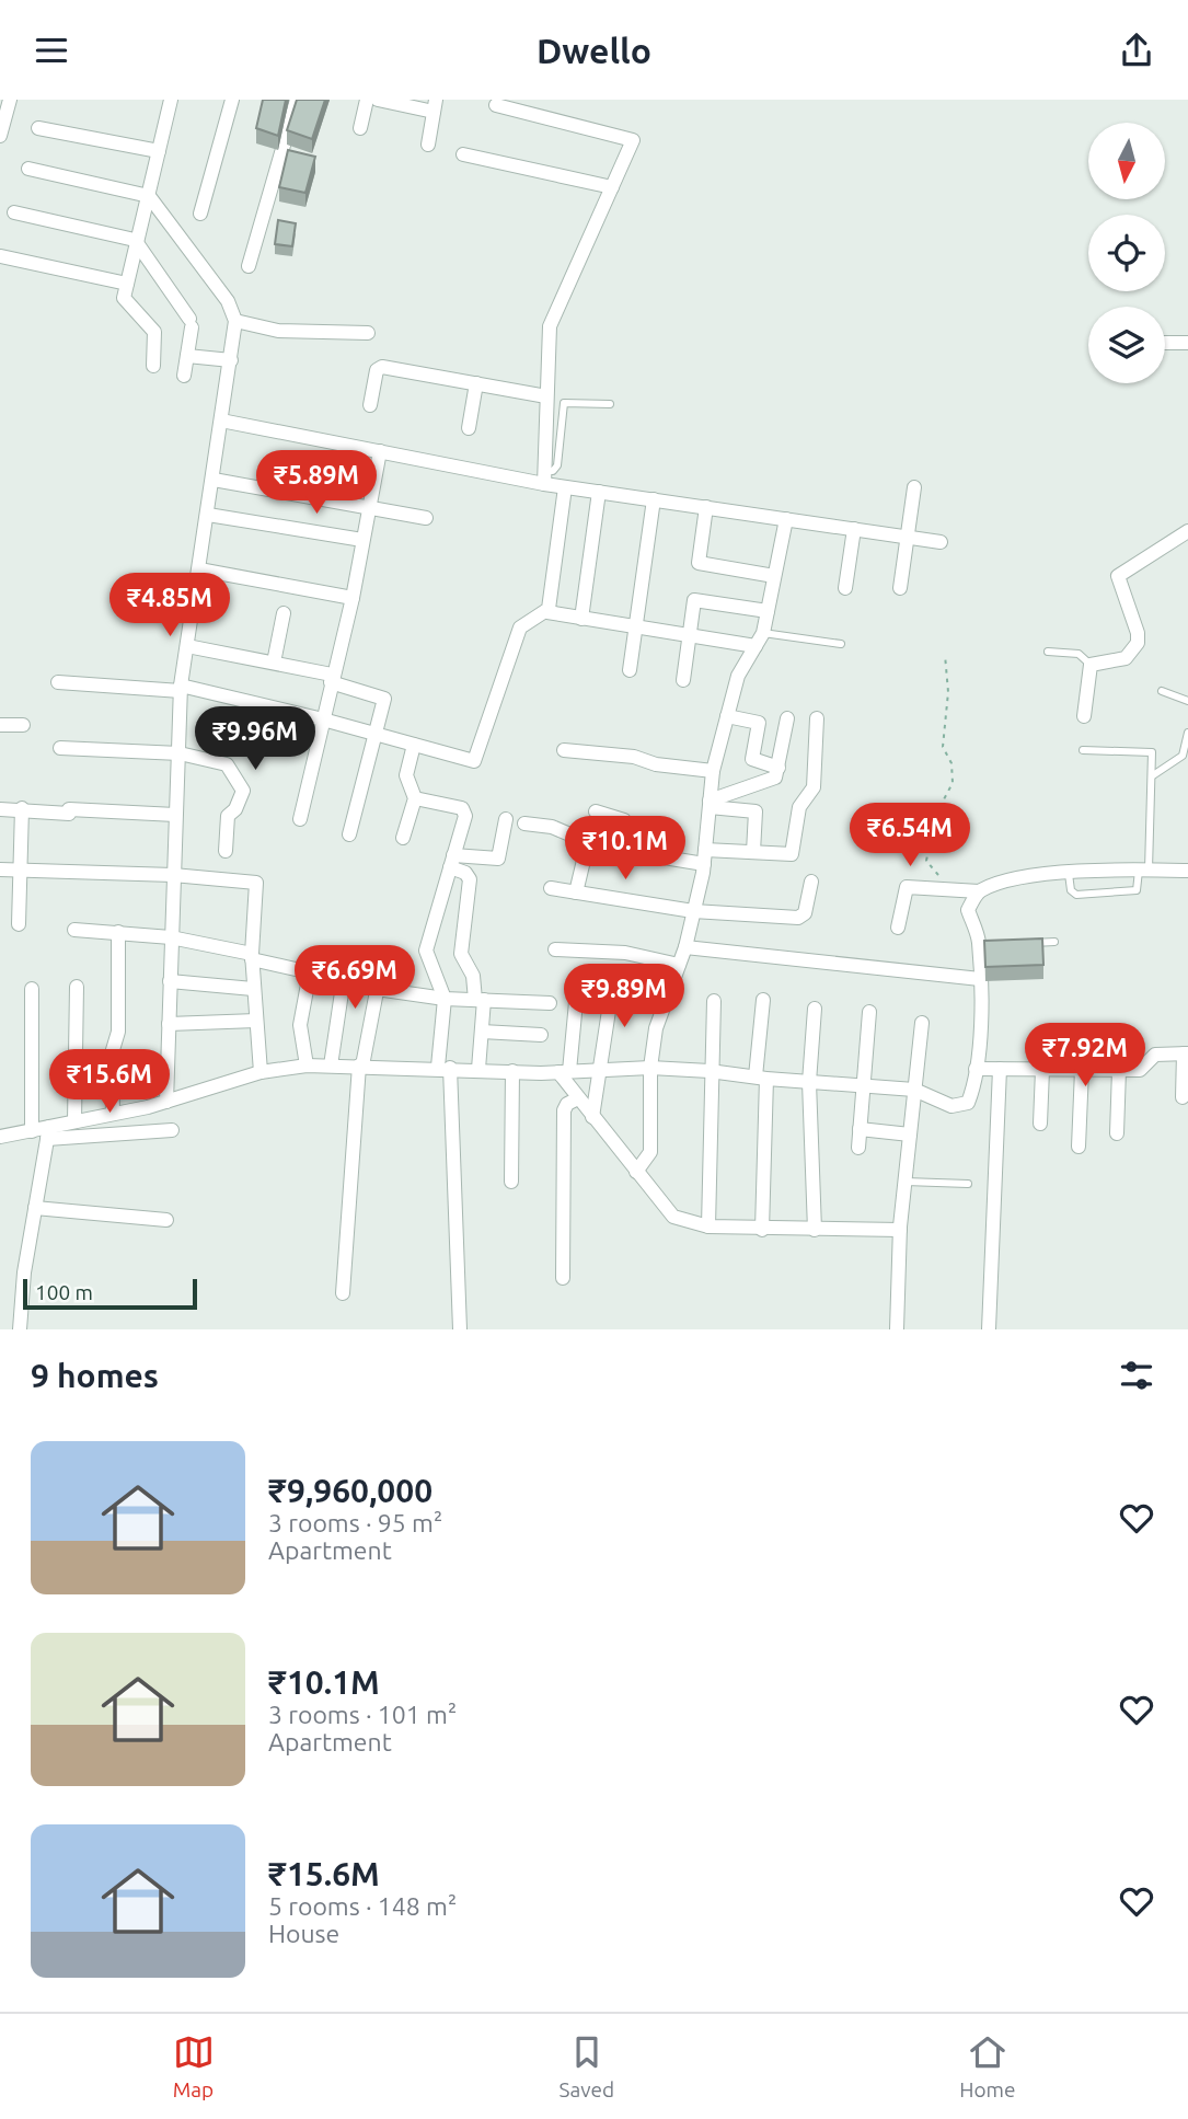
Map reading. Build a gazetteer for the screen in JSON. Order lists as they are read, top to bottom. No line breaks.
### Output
{"scale_bar":"100 m","north":"bottom","page":{"header":"Dwello","price":["₹5.89M","₹4.85M","₹9.96M","₹6.54M","₹10.1M","₹6.69M","₹9.89M","₹7.92M","₹15.6M"],"scale":"100 m","heading":"9 homes","list":[{"name":"₹9,960,000","note":"3 rooms · 95 m² · Apartment"},{"name":"₹10.1M","note":"3 rooms · 101 m² · Apartment"},{"name":"₹15.6M","note":"5 rooms · 148 m² · House"}],"tabs":["Map","Saved","Home"]}}
